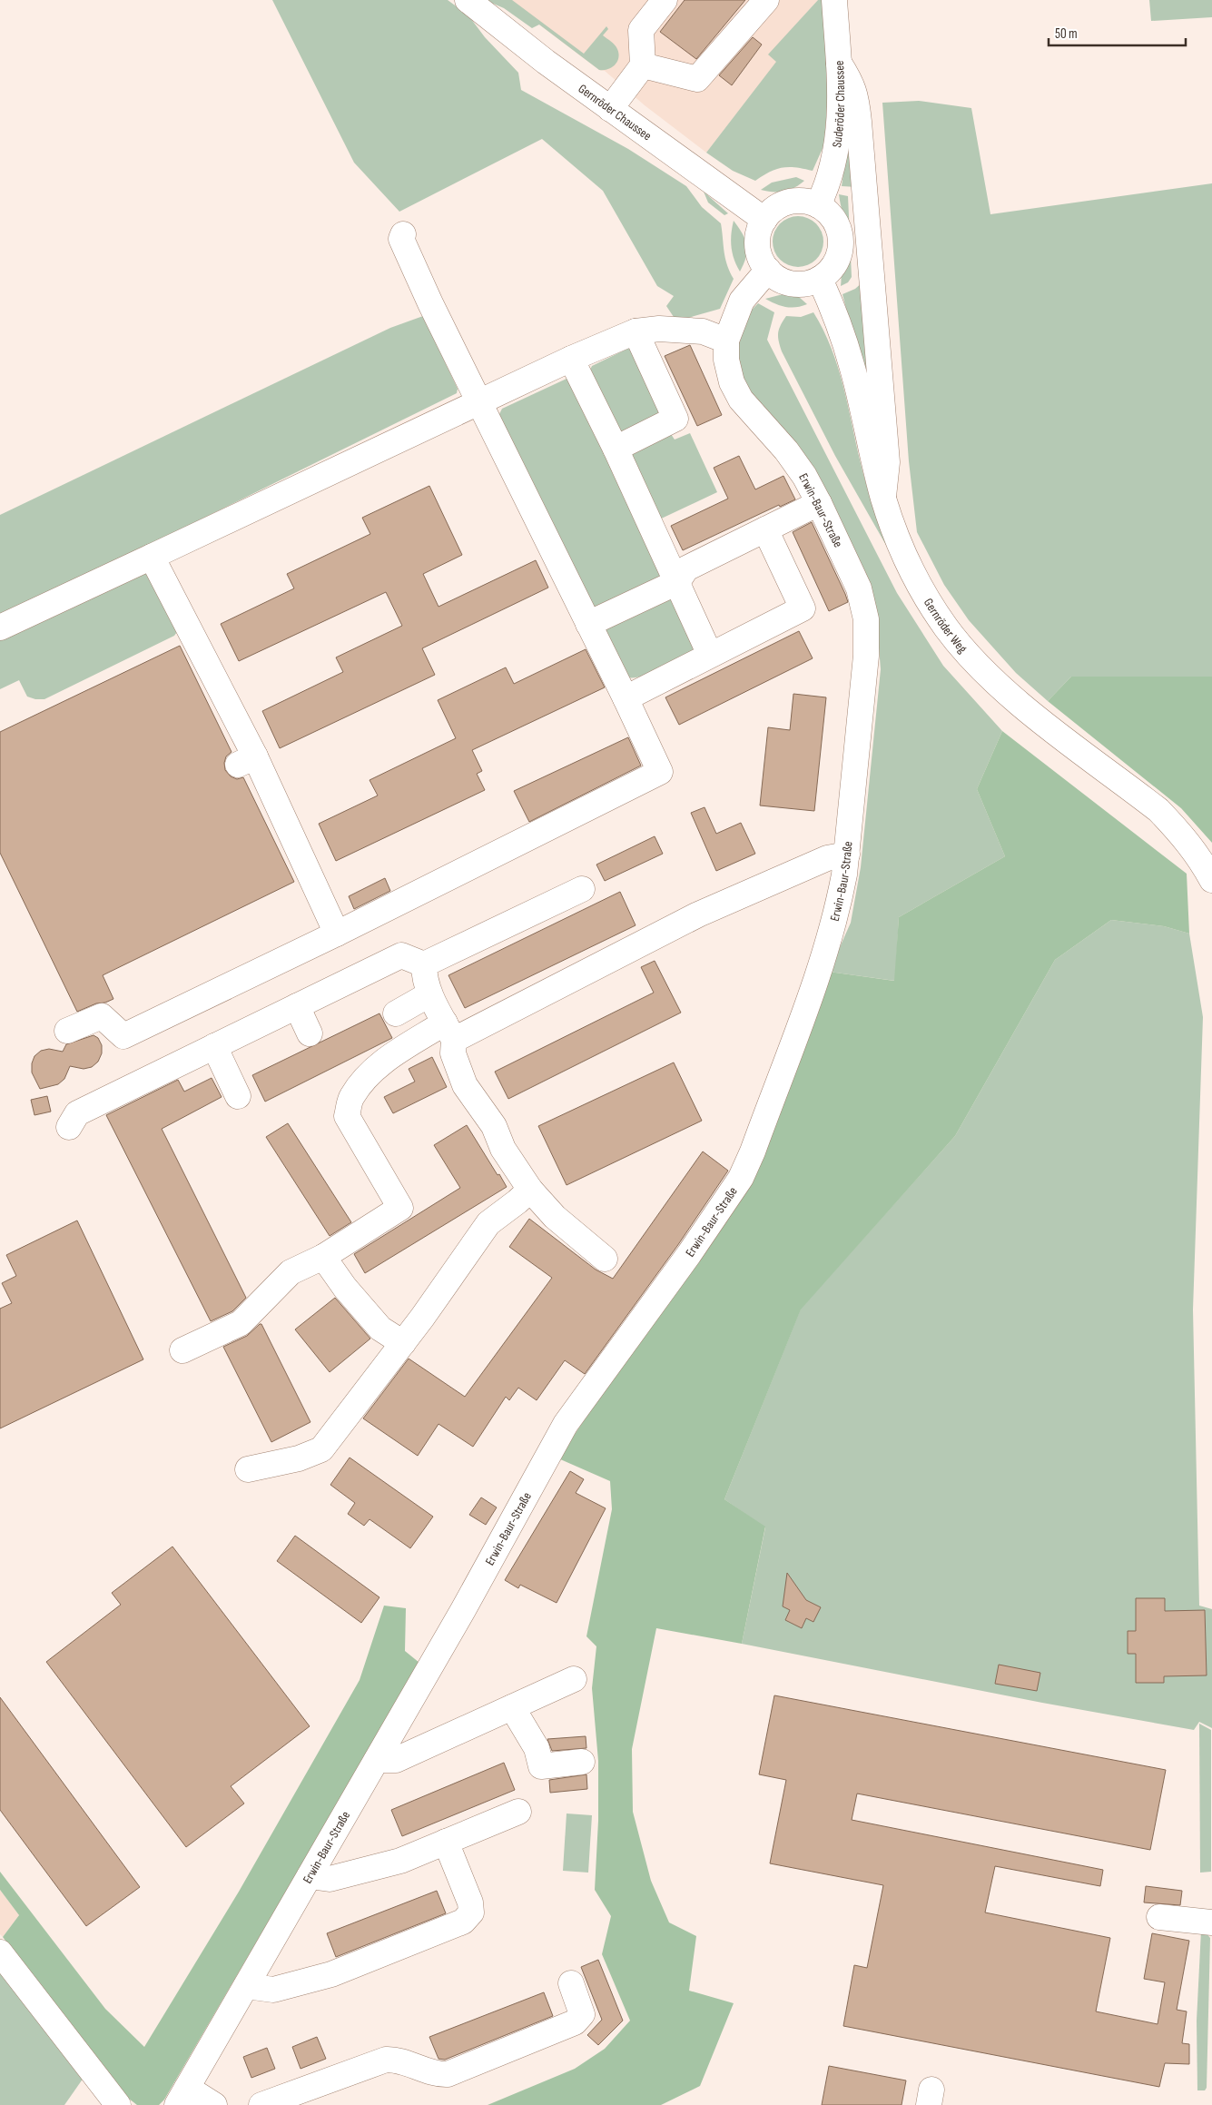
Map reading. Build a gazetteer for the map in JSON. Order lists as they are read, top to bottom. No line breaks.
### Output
{"streets":{"street":["Suderöder Chaussee","Gernröder Chaussee","Erwin-Baur-Straße","Gernröder Weg"]},"crossings":[["Suderöder Chaussee","Gernröder Chaussee"],["Suderöder Chaussee","Erwin-Baur-Straße"],["Suderöder Chaussee","Gernröder Weg"],["Gernröder Chaussee","Erwin-Baur-Straße"],["Gernröder Chaussee","Gernröder Weg"],["Erwin-Baur-Straße","Gernröder Weg"]],"scale_bar":"50 m"}
